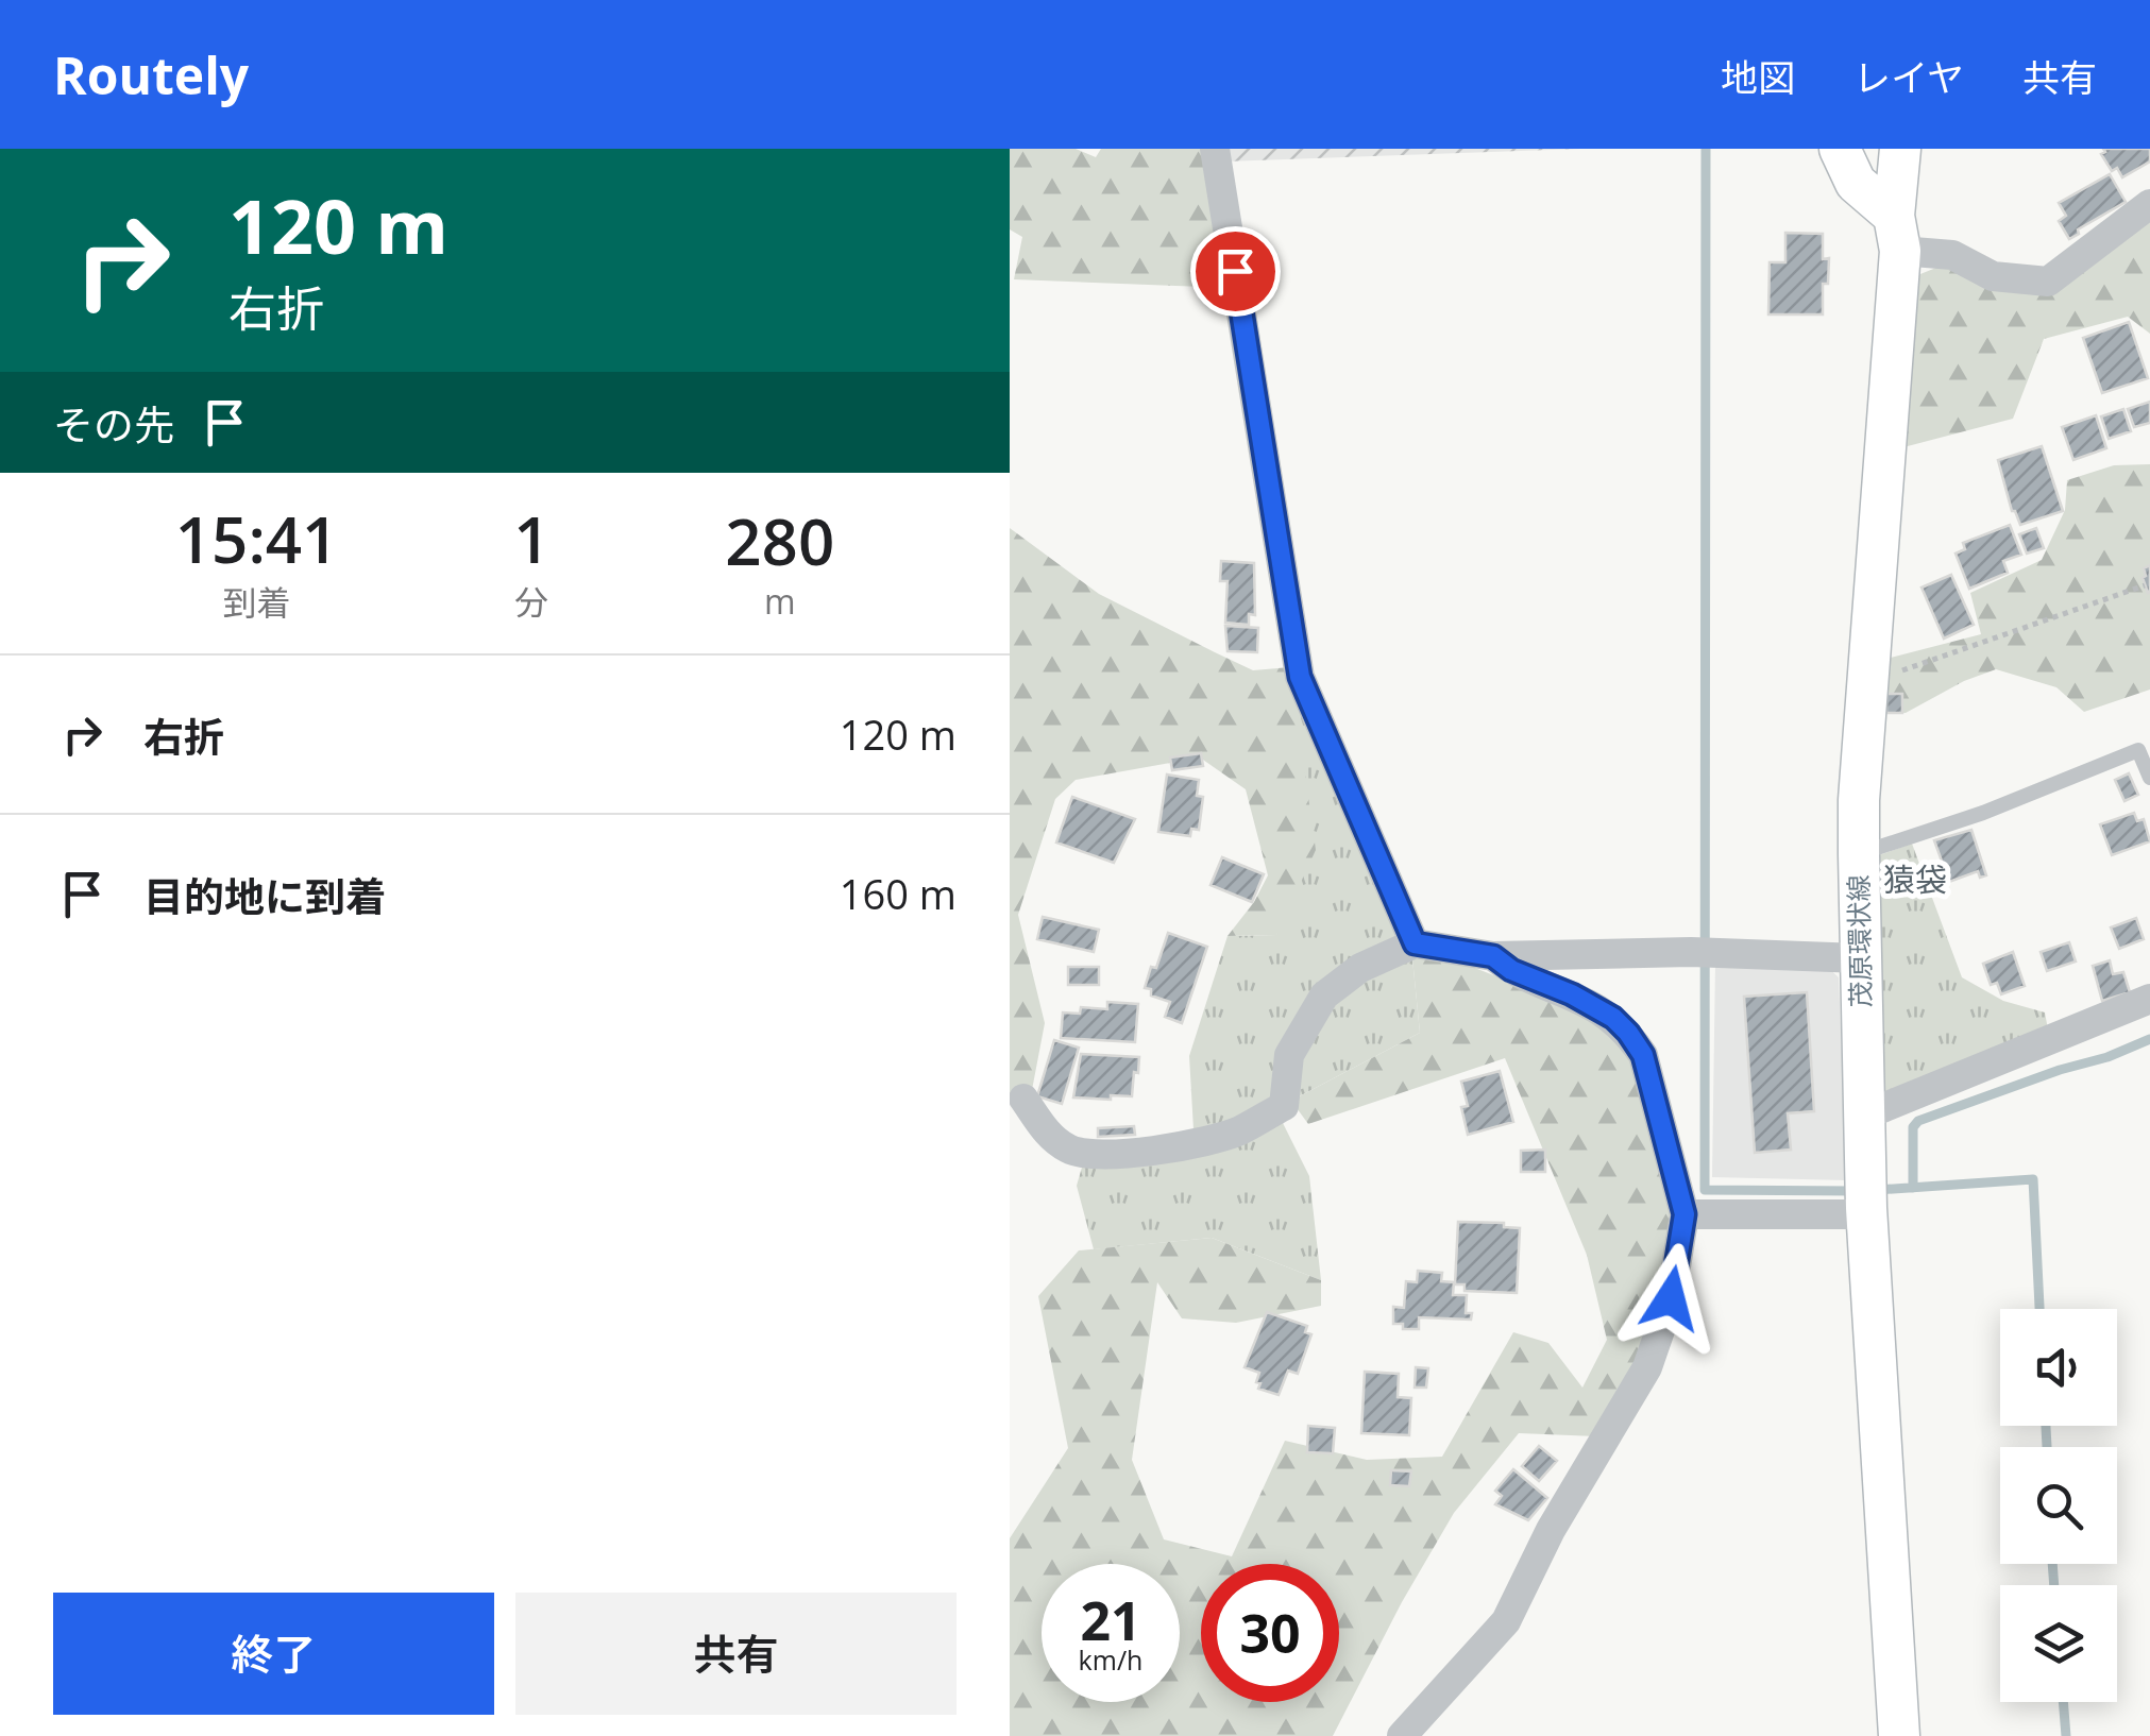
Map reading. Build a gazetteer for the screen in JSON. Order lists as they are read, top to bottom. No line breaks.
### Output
{"streets":{"main road":["茂原環状線"]},"districts":["猿袋"],"page":{"header":"Routely","nav":["地図","レイヤ","共有"],"turn":["120 m","右折"],"then":"その先","eta":["15:41","到着","1","分","280","m"],"list":[{"name":"右折","value":"120 m"},{"name":"目的地に到着","value":"160 m"}],"speed":"21 km/h","limit":"30","buttons":["終了","共有"]}}
